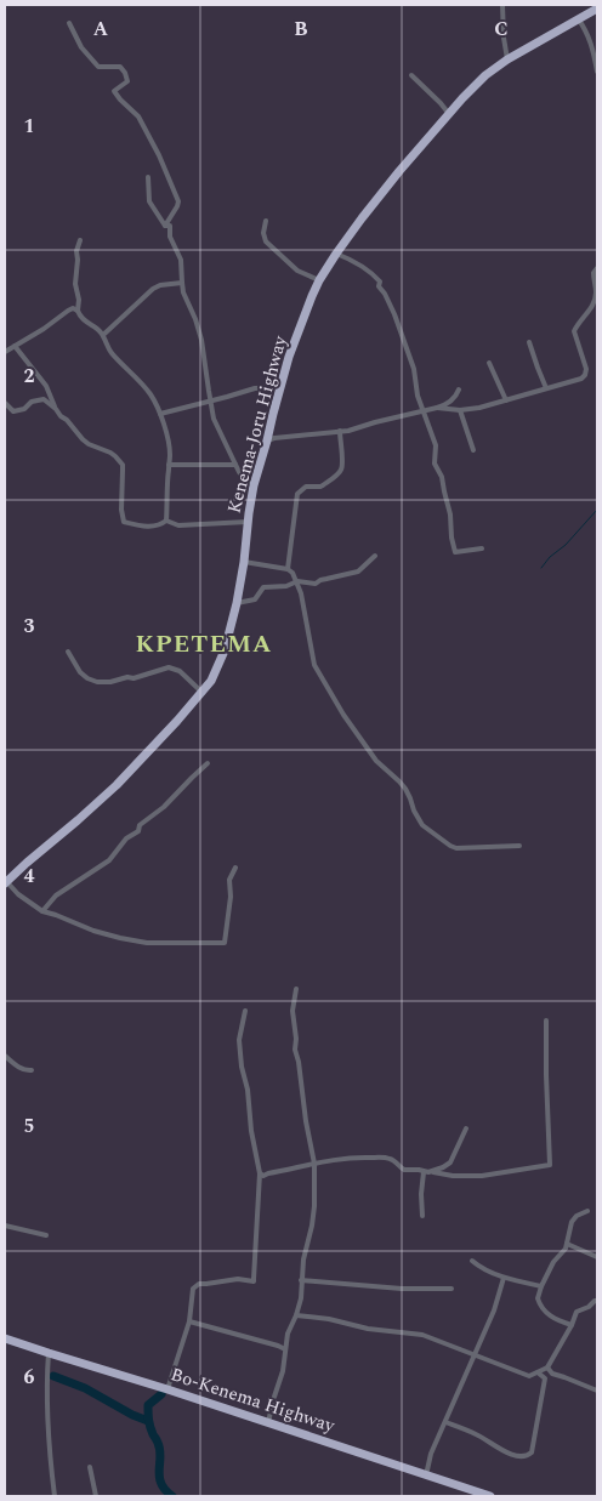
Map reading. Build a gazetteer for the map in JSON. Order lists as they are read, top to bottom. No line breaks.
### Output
{"streets":{"highway":["Kenema-Joru Highway","Bo-Kenema Highway"]},"districts":["KPETEMA"],"grid":{"columns":["A","B","C"],"rows":["1","2","3","4","5","6"]}}
